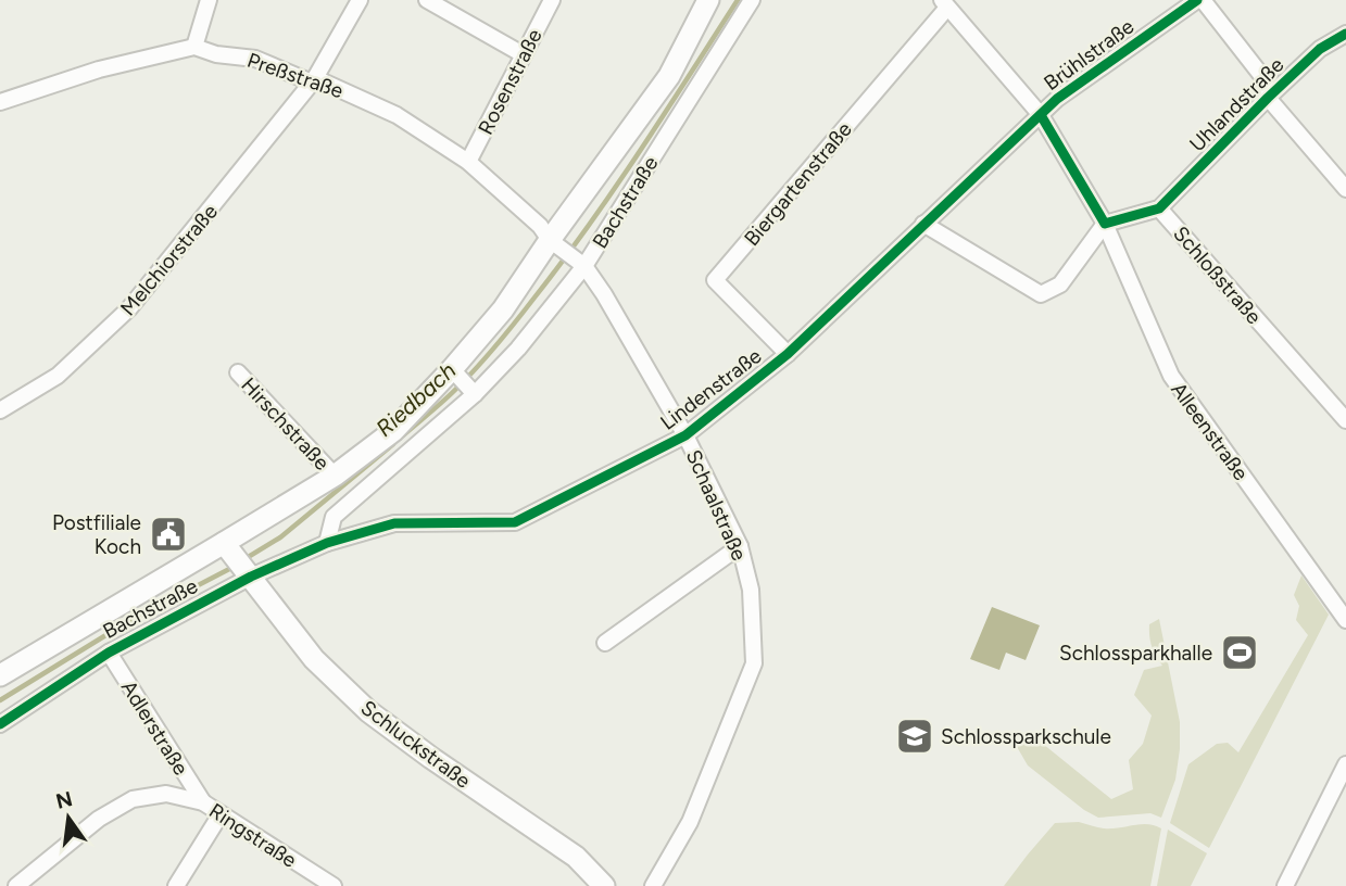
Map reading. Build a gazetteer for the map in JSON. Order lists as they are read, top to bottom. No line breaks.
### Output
{"streets":{"street":["Brühlstraße","Preßstraße","Rosenstraße","Uhlandstraße","Biergartenstraße","Bachstraße","Melchiorstraße","Schloßstraße","Lindenstraße","Hirschstraße","Alleenstraße","Schaalstraße","Adlerstraße","Schluckstraße","Ringstraße"]},"crossings":[["Brühlstraße","Lindenstraße"],["Preßstraße","Rosenstraße"],["Preßstraße","Bachstraße"],["Preßstraße","Melchiorstraße"],["Preßstraße","Schaalstraße"],["Uhlandstraße","Schloßstraße"],["Biergartenstraße","Lindenstraße"],["Bachstraße","Lindenstraße"],["Bachstraße","Hirschstraße"],["Bachstraße","Schaalstraße"],["Bachstraße","Adlerstraße"],["Bachstraße","Schluckstraße"],["Schloßstraße","Alleenstraße"],["Lindenstraße","Schaalstraße"],["Adlerstraße","Ringstraße"]],"water":["Riedbach"],"places":{"public building":["Postfiliale Koch"],"sports":["Schlossparkhalle"],"school or university":["Schlossparkschule"]},"north":"top"}
